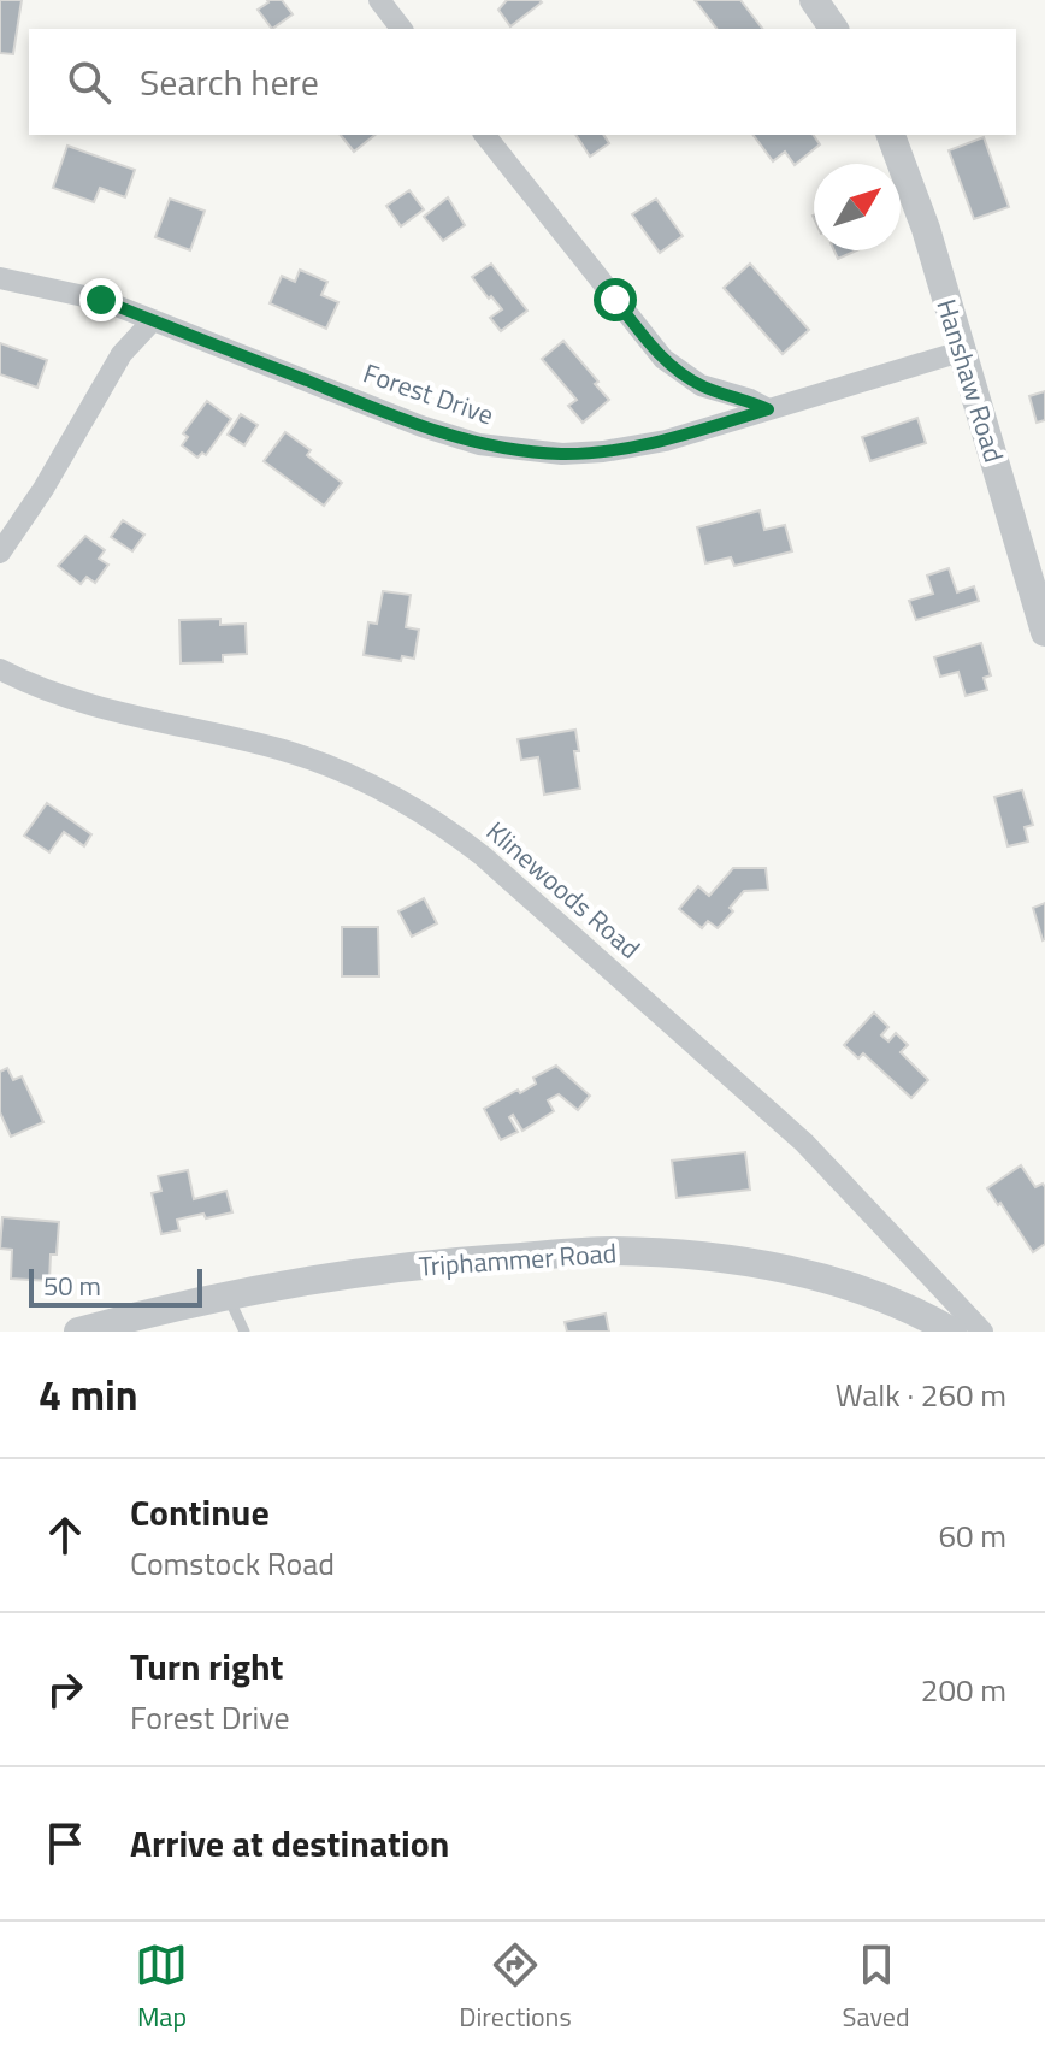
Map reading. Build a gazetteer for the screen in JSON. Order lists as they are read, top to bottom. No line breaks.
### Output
{"streets":{"street":["Hanshaw Road","Forest Drive","Klinewoods Road","Triphammer Road"]},"crossings":[["Hanshaw Road","Forest Drive"]],"scale_bar":"50 m","north":"top right","page":{"search":"Search here","scale":"50 m","heading":["4 min","Walk · 260 m"],"list":[["Continue","Comstock Road","60 m"],["Turn right","Forest Drive","200 m"],"Arrive at destination"],"nav":["Map","Directions","Saved"]}}
